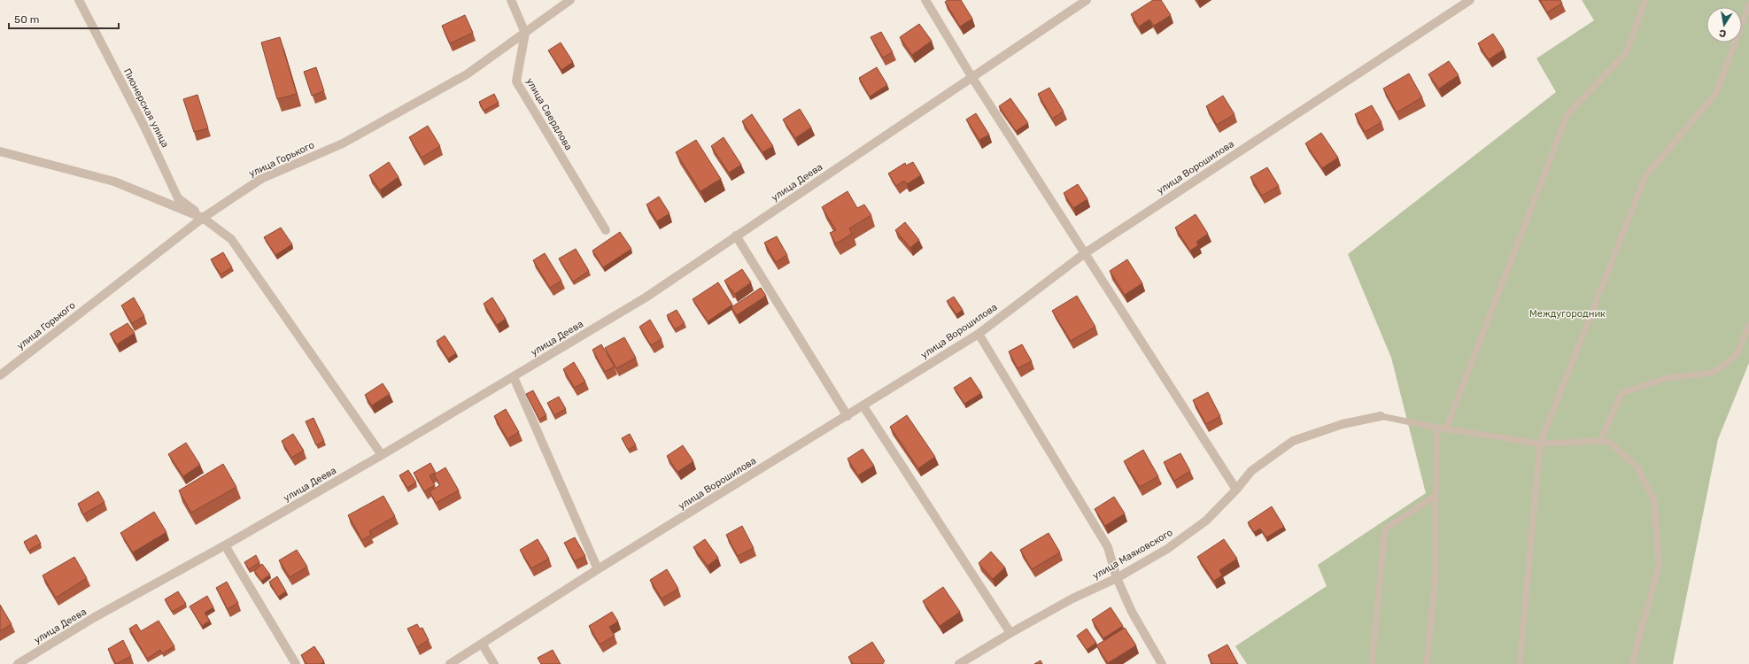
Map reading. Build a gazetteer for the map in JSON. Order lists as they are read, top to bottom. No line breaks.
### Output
{"streets":{"street":["Пионерская улица","улица Свердлова","улица Горького","улица Ворошилова","улица Деева","улица Маяковского"]},"crossings":[["Пионерская улица","улица Горького"],["улица Свердлова","улица Горького"]],"parks":["Междугородник"],"scale_bar":"50 m","north":"bottom"}
